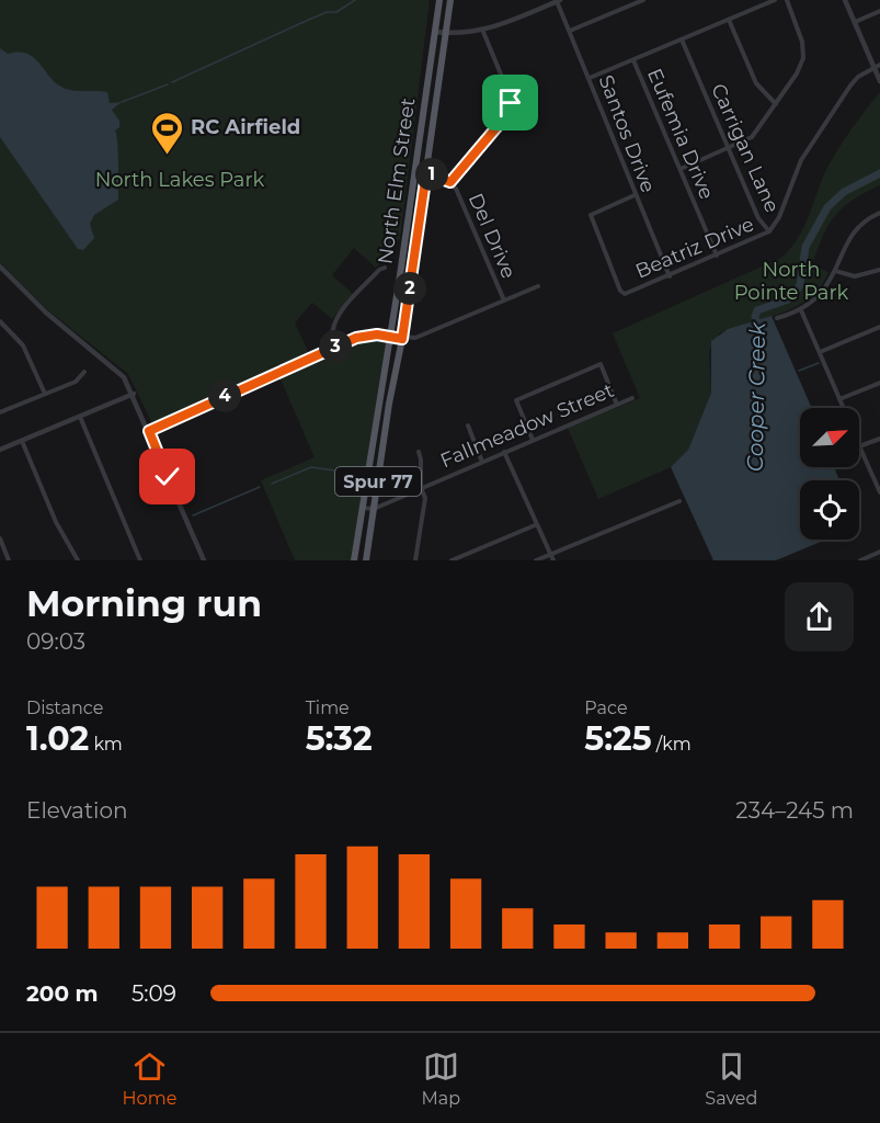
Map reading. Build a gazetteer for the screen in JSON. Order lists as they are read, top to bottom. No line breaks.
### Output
{"streets":{"main road":["North Elm Street","Spur 77"],"street":["Santos Drive","Eufemia Drive","Carrigan Lane","Del Drive","Beatriz Drive","Fallmeadow Street"]},"crossings":[["Santos Drive","Beatriz Drive"],["Eufemia Drive","Beatriz Drive"],["Carrigan Lane","Beatriz Drive"],["North Elm Street","Del Drive"],["North Elm Street","Fallmeadow Street"]],"water":["Cooper Creek"],"parks":["North Lakes Park","North Pointe Park"],"places":{"sports":["RC Airfield"]},"north":"top right","page":{"pins":["1","2","3","4"],"heading":["Morning run","09:03"],"stats":[["Distance","1.02 km"],["Time","5:32"],["Pace","5:25 /km"]],"chart":["Elevation","234–245 m"],"list":[{"name":"200 m","note":"5:09"}],"tabs":["Home","Map","Saved"]}}
